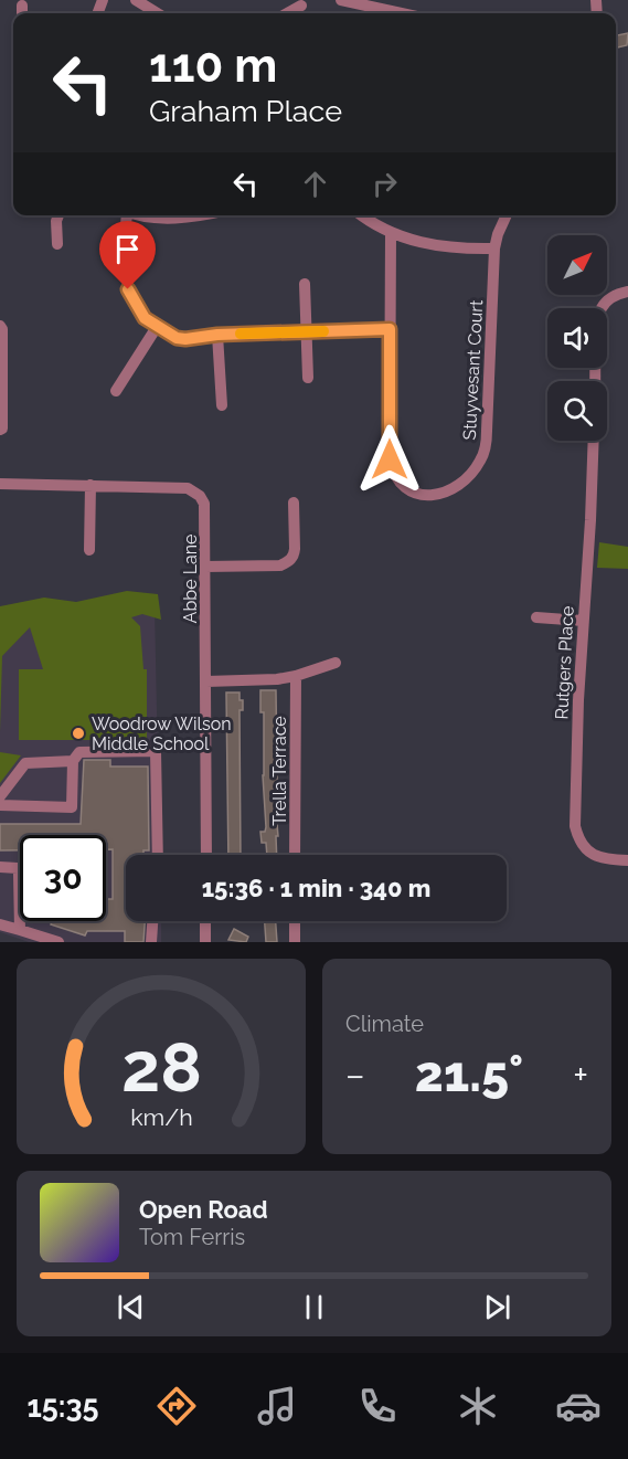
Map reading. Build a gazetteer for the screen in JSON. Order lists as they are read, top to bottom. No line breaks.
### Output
{"streets":{"street":["Stuyvesant Court","Abbe Lane","Rutgers Place","Trella Terrace"]},"places":["Woodrow Wilson Middle School"],"north":"top right","page":{"turn":["110 m","Graham Place"],"limit":"30","trip":"15:36 · 1 min · 340 m","tile":"Climate","heat":["−","21.5°","+"],"song":["Open Road","Tom Ferris"],"tabs":"15:35","gauge":["28","km/h"]}}
